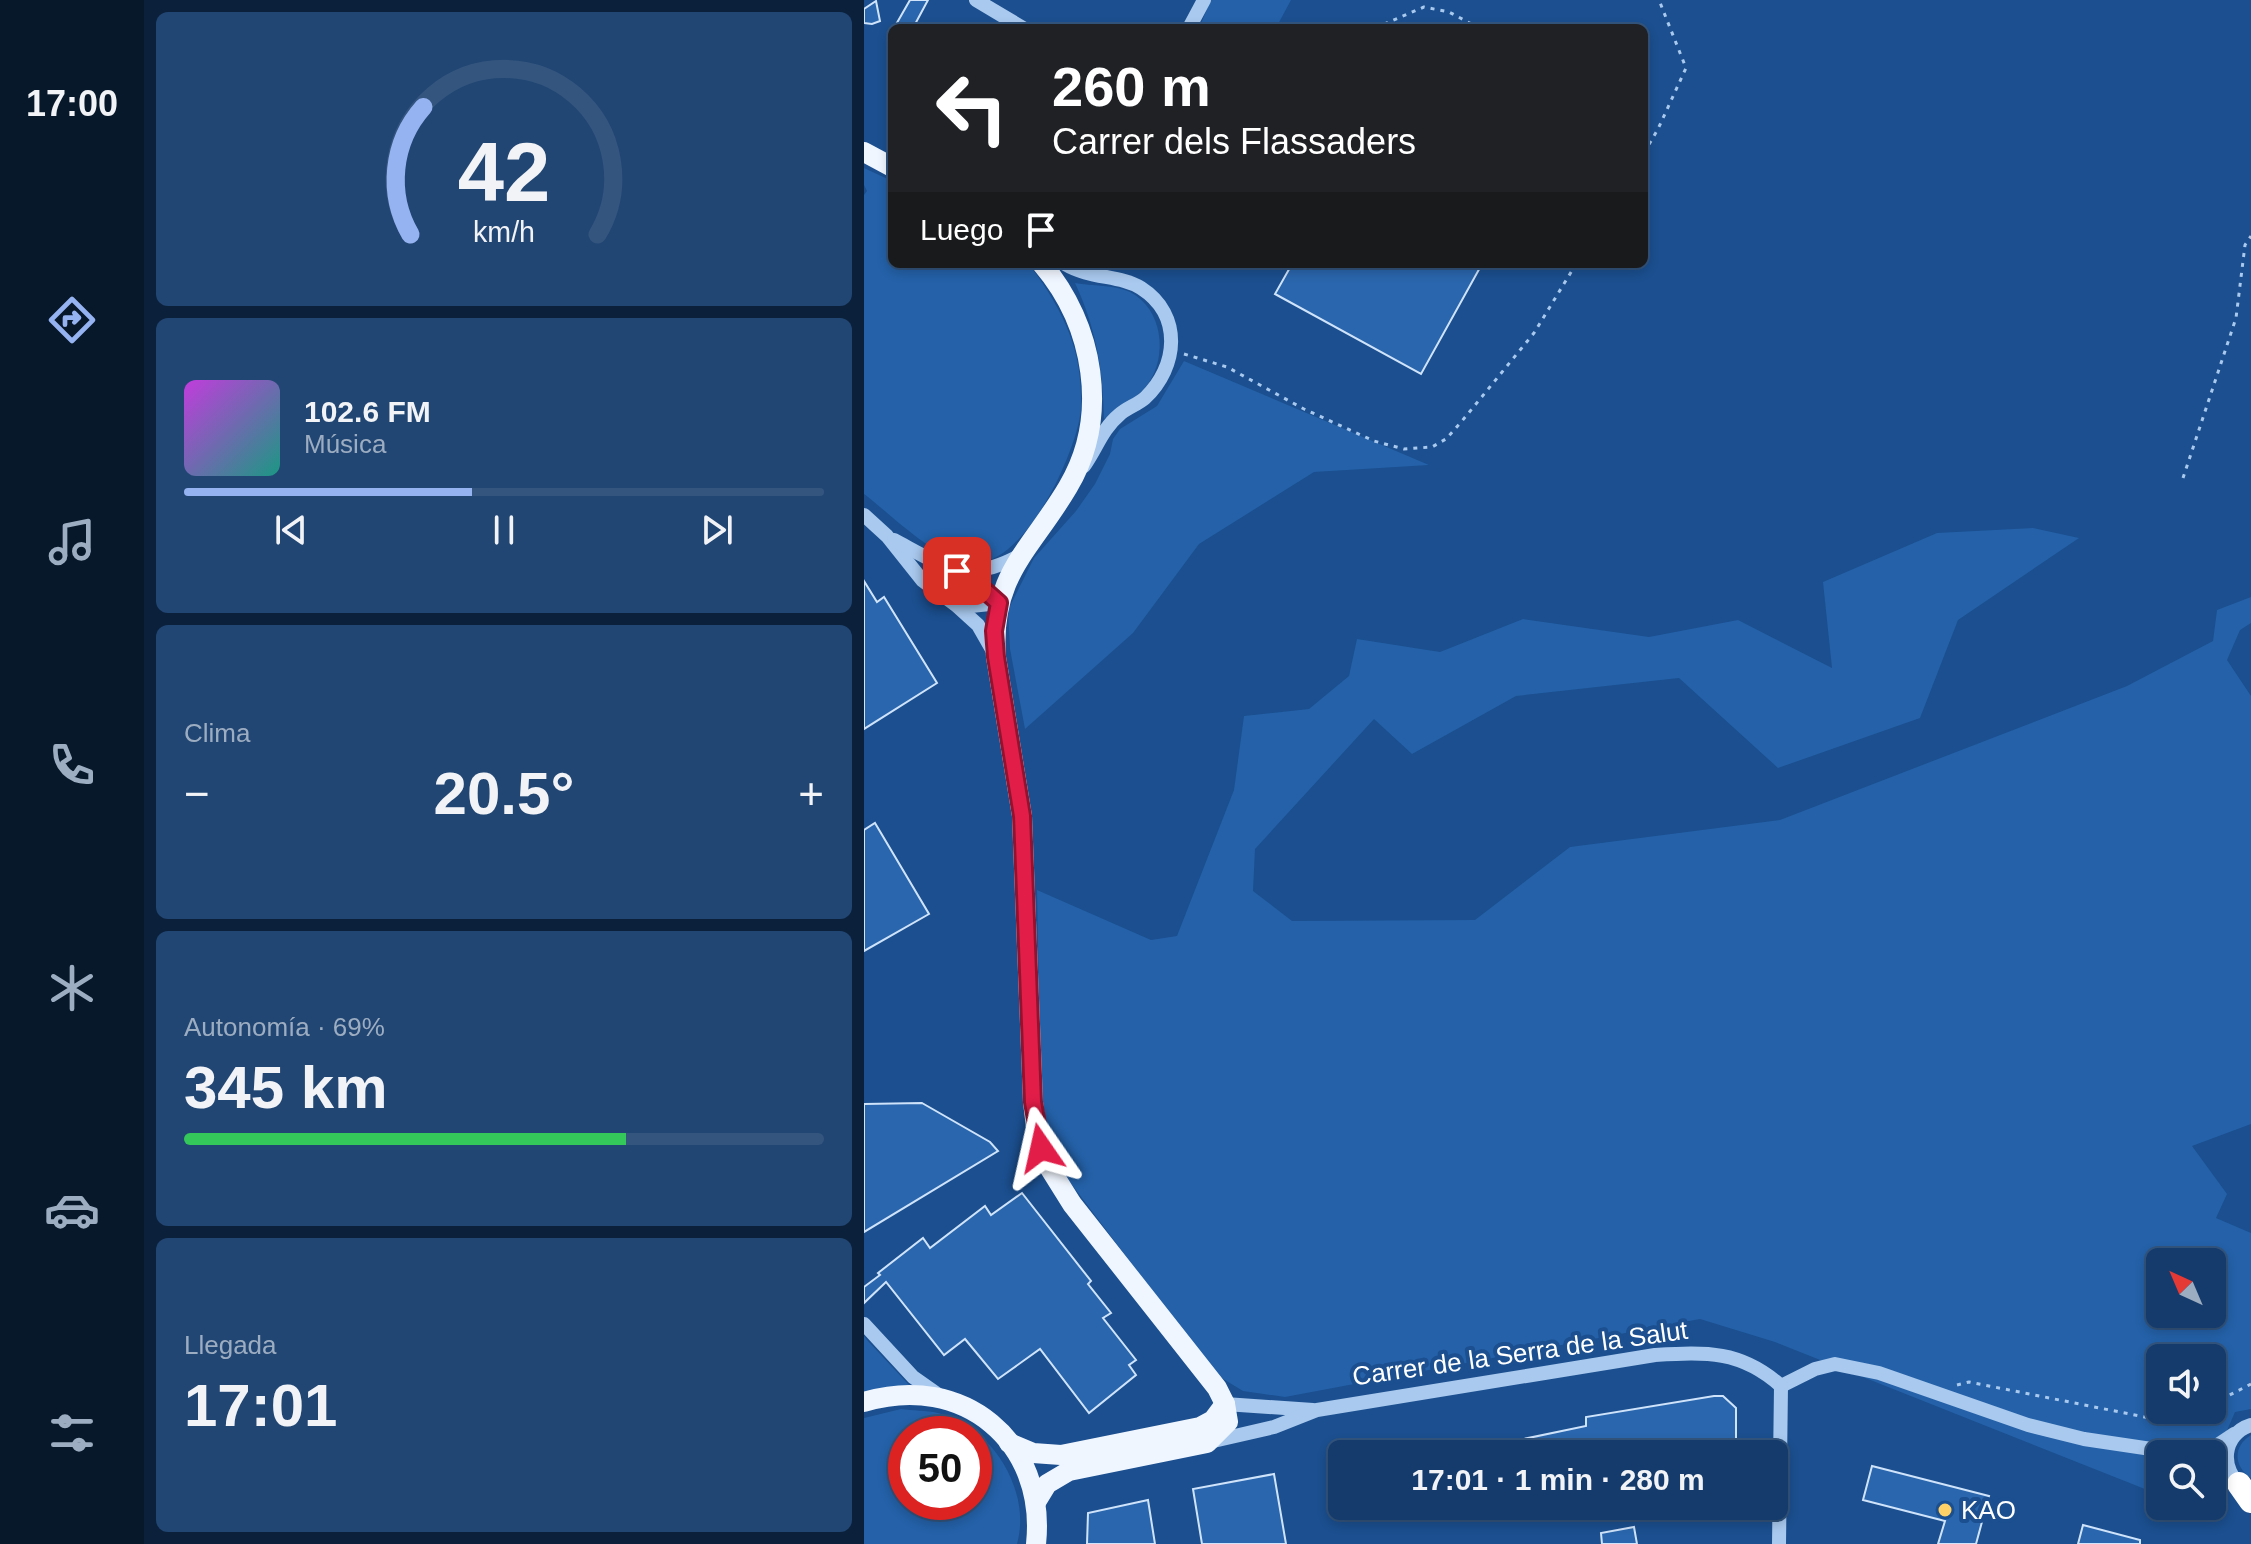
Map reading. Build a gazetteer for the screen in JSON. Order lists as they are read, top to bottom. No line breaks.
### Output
{"streets":{"main road":["Carrer de la Serra de la Salut"]},"places":["KAO"],"north":"top left","page":{"tabs":"17:00","turn":["260 m","Carrer dels Flassaders"],"then":"Luego","song":["102.6 FM","Música"],"tile":["Clima",["Autonomía · 69%","345 km"],["Llegada","17:01"]],"heat":["−","20.5°","+"],"limit":"50","trip":"17:01 · 1 min · 280 m","gauge":["42","km/h"]}}
